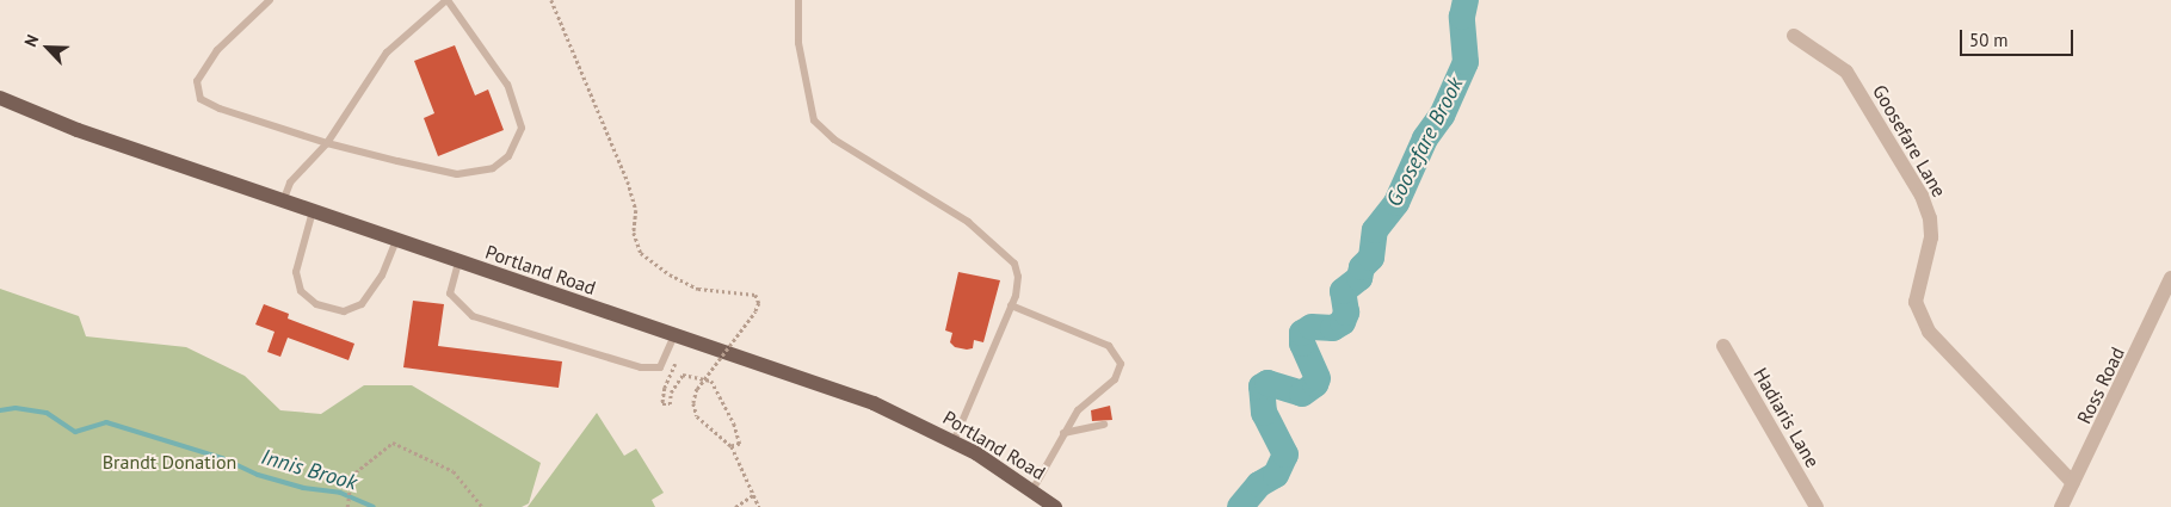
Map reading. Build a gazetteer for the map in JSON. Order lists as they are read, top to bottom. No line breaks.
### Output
{"streets":{"main road":["Portland Road"],"street":["Goosefare Lane","Ross Road","Hadiaris Lane"]},"crossings":[["Goosefare Lane","Ross Road"]],"water":["Goosefare Brook","Innis Brook"],"parks":["Brandt Donation"],"scale_bar":"50 m","north":"top left"}
